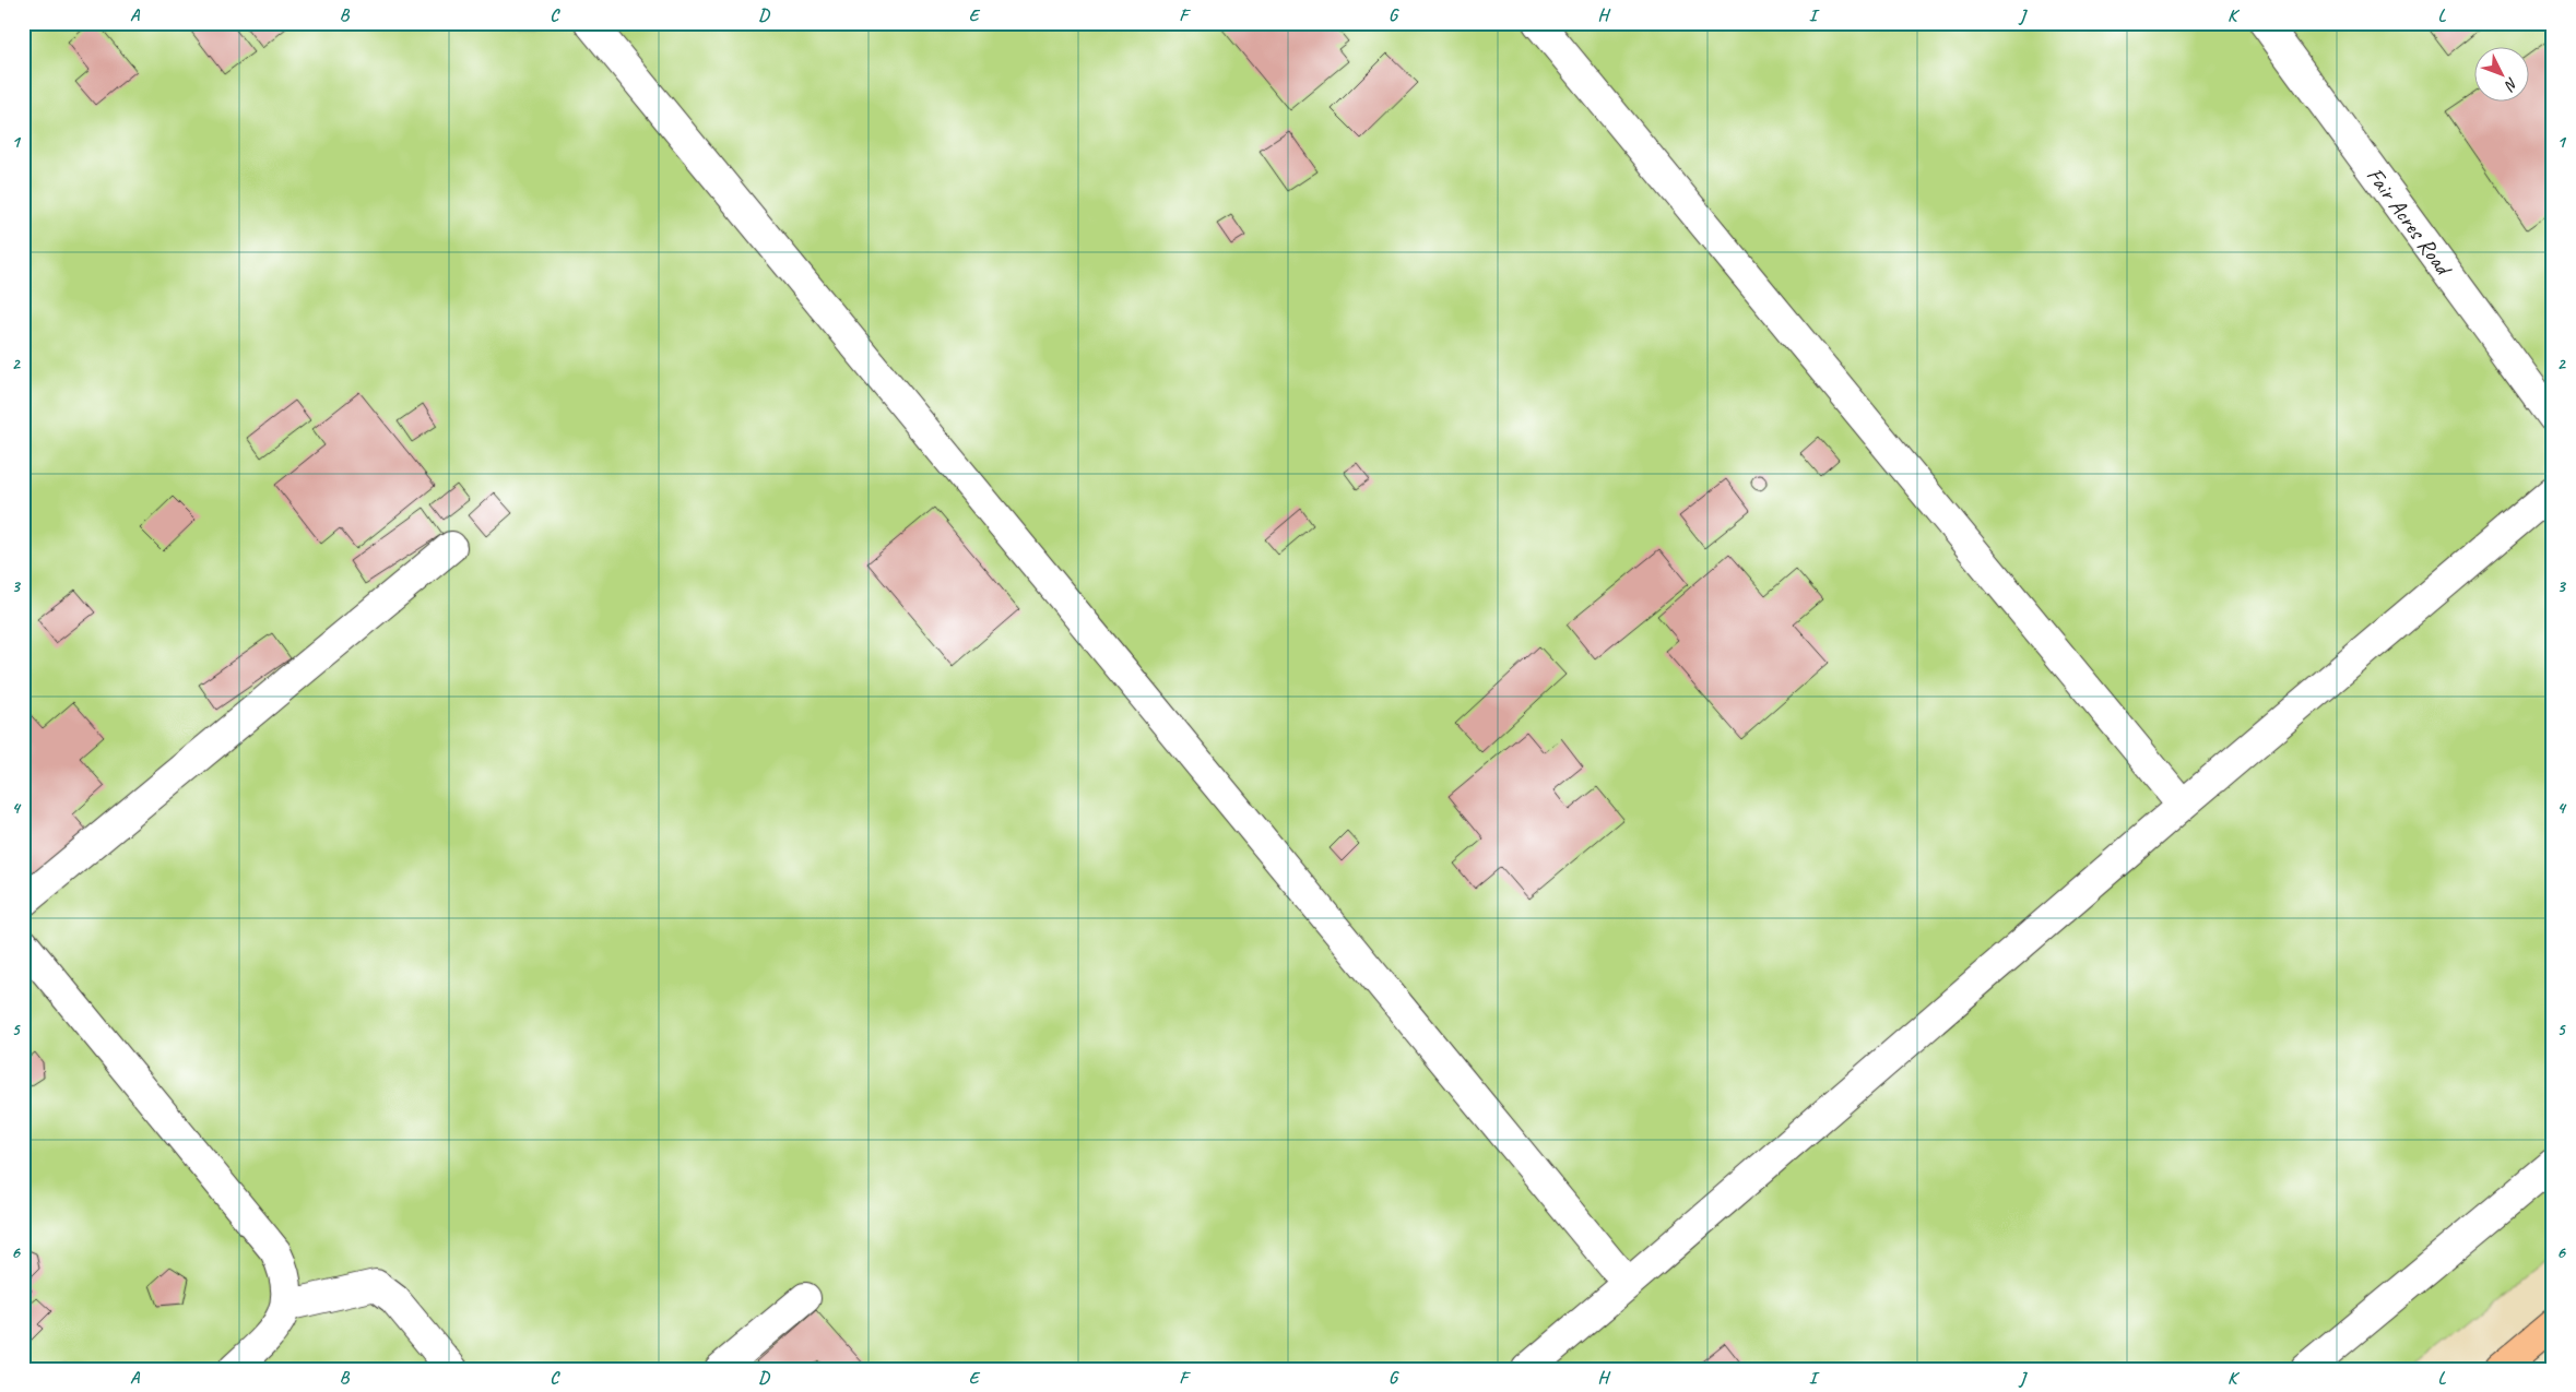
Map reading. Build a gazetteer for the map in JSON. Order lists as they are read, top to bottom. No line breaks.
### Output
{"streets":{"street":["Fair Acres Road"]},"north":"bottom right","grid":{"columns":["A","B","C","D","E","F","G","H","I","J","K","L"],"rows":["1","2","3","4","5","6"]}}
